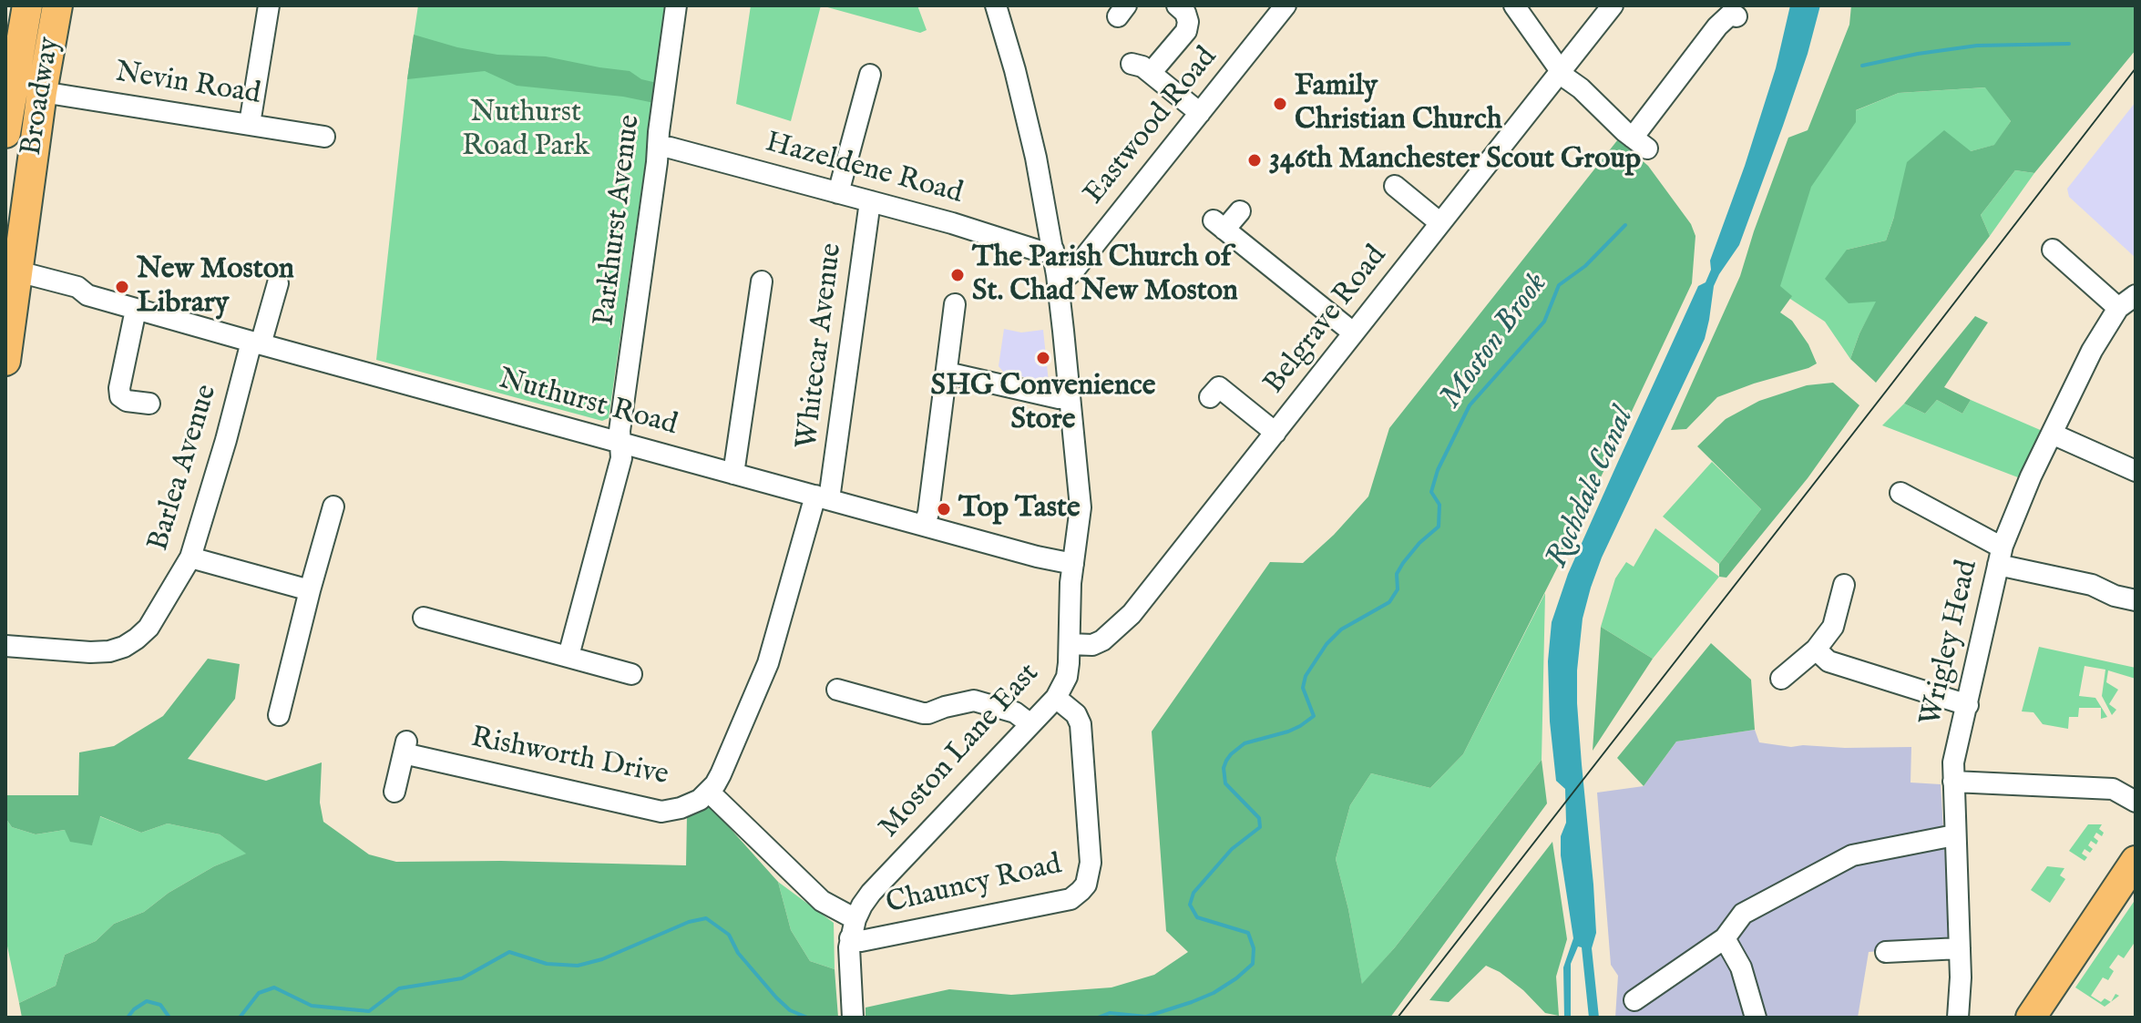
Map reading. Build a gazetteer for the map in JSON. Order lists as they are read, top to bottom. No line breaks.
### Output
{"streets":{"highway":["Broadway"],"street":["Nevin Road","Eastwood Road","Hazeldene Road","Parkhurst Avenue","Belgrave Road","Whitecar Avenue","Nuthurst Road","Barlea Avenue","Wrigley Head","Moston Lane East","Rishworth Drive","Chauncy Road"]},"crossings":[["Nevin Road","Broadway"],["Broadway","Nuthurst Road"],["Eastwood Road","Moston Lane East"],["Hazeldene Road","Parkhurst Avenue"],["Hazeldene Road","Whitecar Avenue"],["Hazeldene Road","Moston Lane East"],["Parkhurst Avenue","Nuthurst Road"],["Belgrave Road","Moston Lane East"],["Whitecar Avenue","Nuthurst Road"],["Whitecar Avenue","Rishworth Drive"],["Nuthurst Road","Barlea Avenue"],["Nuthurst Road","Moston Lane East"],["Nuthurst Road","Rishworth Drive"],["Moston Lane East","Chauncy Road"]],"water":["Moston Brook","Rochdale Canal"],"parks":["Nuthurst Road Park"],"places":["Family Christian Church","346th Manchester Scout Group","The Parish Church of St. Chad New Moston","New Moston Library","SHG Convenience Store","Top Taste"]}
